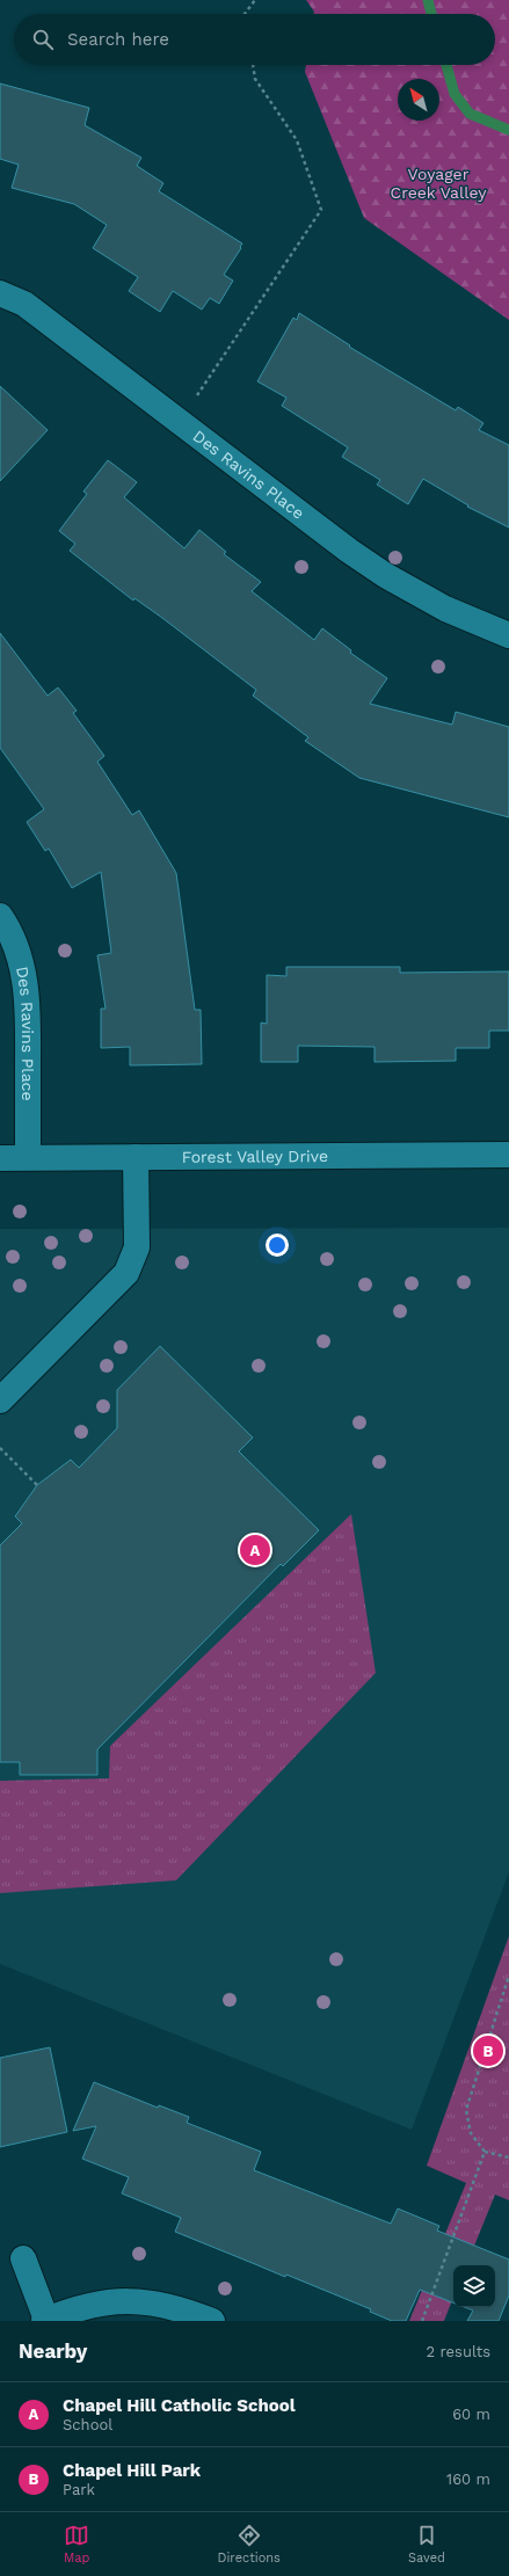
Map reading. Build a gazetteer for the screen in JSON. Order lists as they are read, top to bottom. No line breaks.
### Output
{"streets":{"street":["Des Ravins Place","Forest Valley Drive"]},"crossings":[["Des Ravins Place","Forest Valley Drive"]],"parks":["Voyager Creek Valley"],"north":"top left","page":{"search":"Search here","pins":["A","B"],"heading":["Nearby","2 results"],"list":[{"mark":"A","name":"Chapel Hill Catholic School","note":"School","value":"60 m"},{"mark":"B","name":"Chapel Hill Park","note":"Park","value":"160 m"}],"nav":["Map","Directions","Saved"]}}
